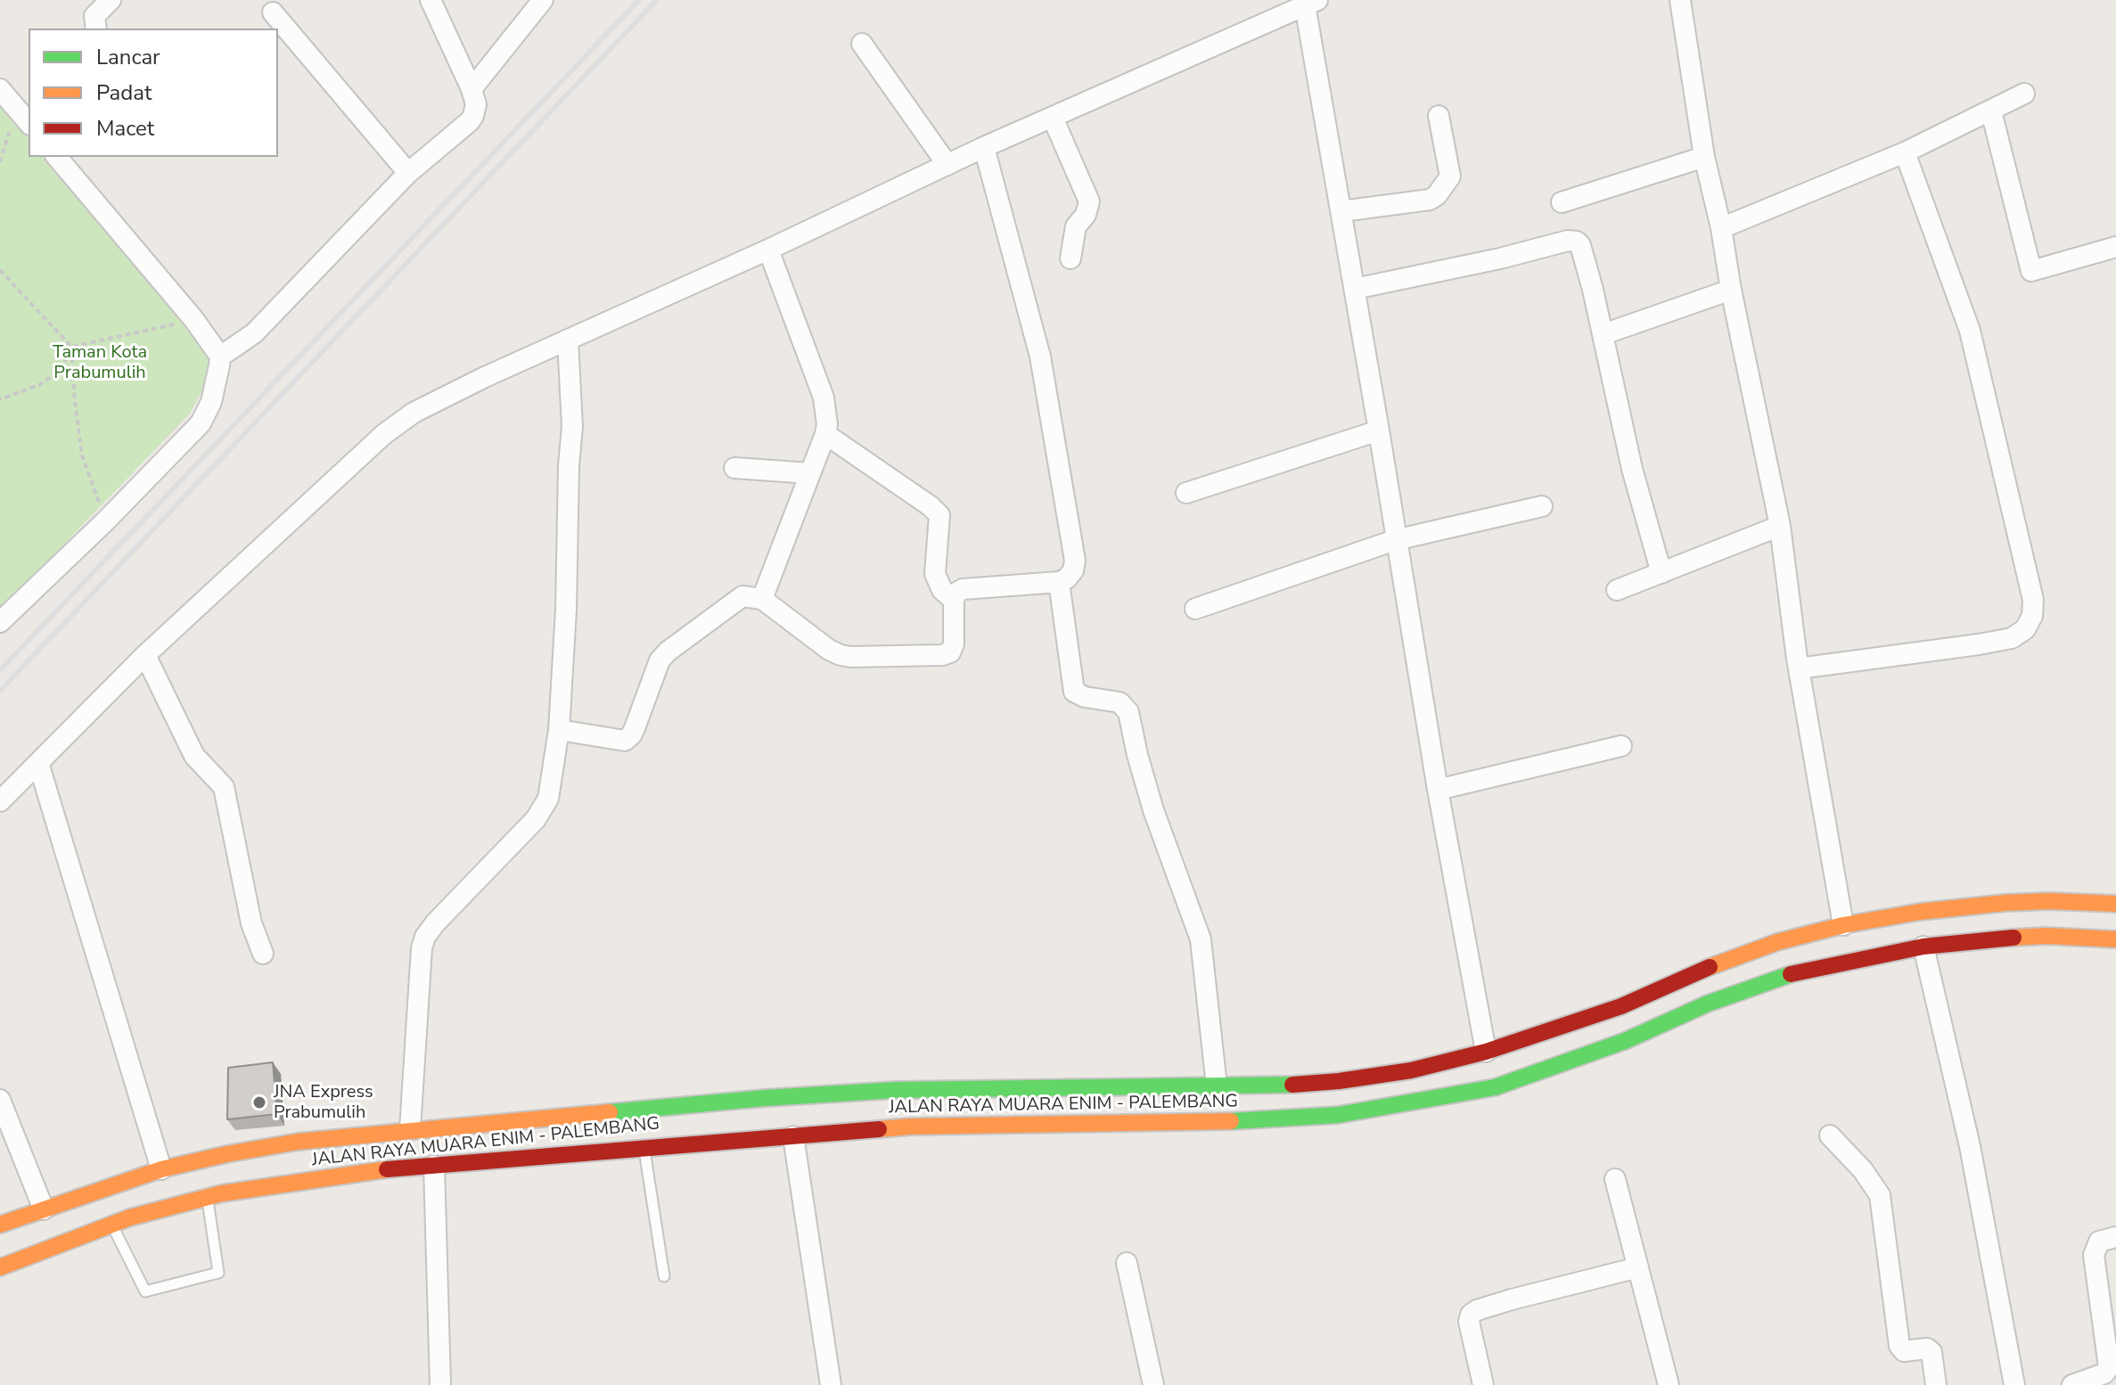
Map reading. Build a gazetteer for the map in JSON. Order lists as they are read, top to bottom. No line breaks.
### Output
{"streets":{"main road":["JALAN RAYA MUARA ENIM - PALEMBANG"]},"parks":["Taman Kota Prabumulih"],"places":["JNA Express Prabumulih"],"legend":["Lancar","Padat","Macet"]}
